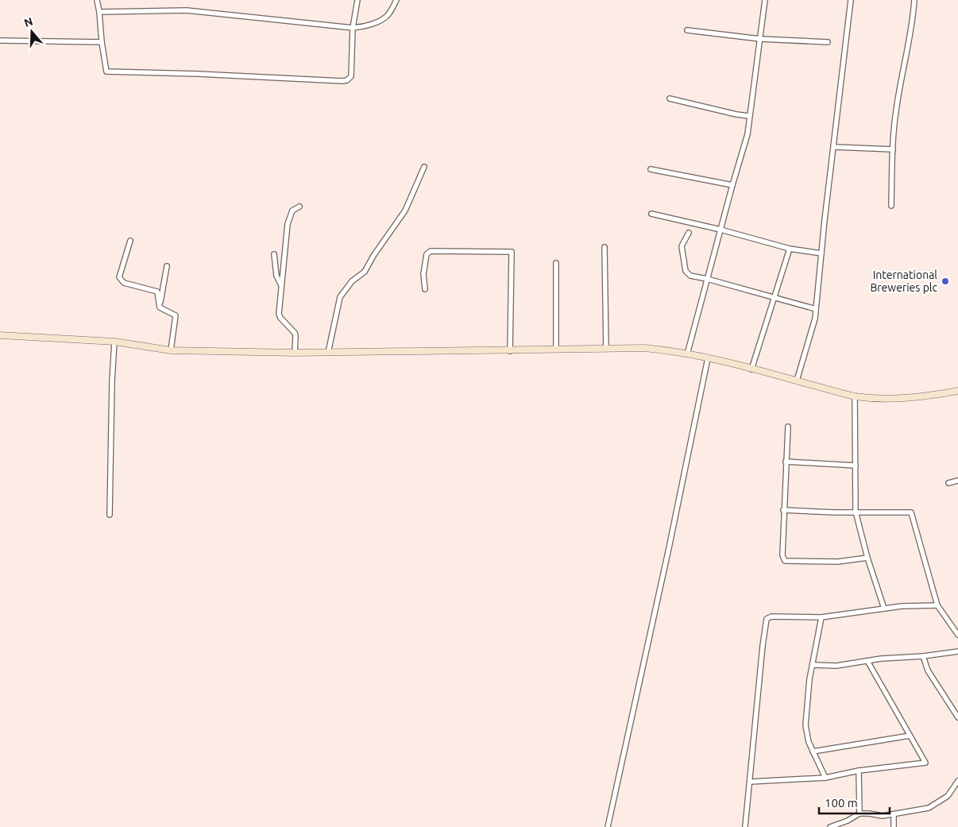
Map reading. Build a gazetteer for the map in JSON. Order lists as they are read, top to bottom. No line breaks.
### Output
{"places":["International Breweries plc"],"scale_bar":"100 m","north":"top"}
